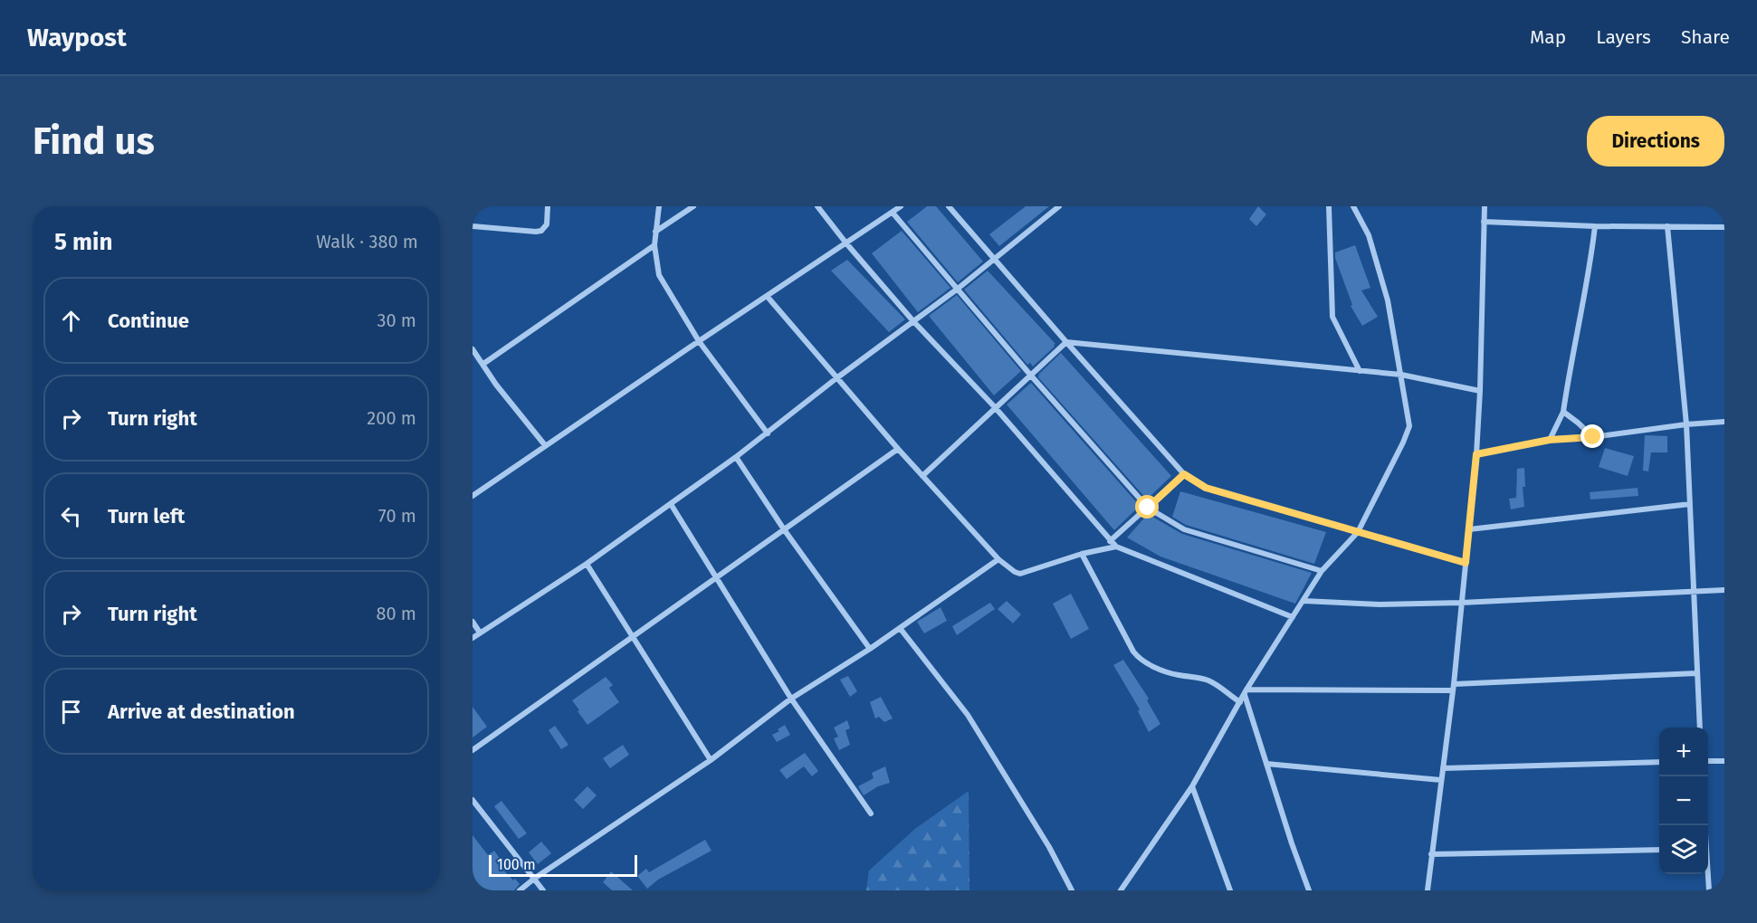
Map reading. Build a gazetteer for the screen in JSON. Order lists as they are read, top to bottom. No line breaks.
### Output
{"scale_bar":"100 m","page":{"header":"Waypost","nav":["Map","Layers","Share"],"buttons":"Directions","title":"Find us","heading":["5 min","Walk · 380 m"],"list":[["Continue","30 m"],["Turn right","200 m"],["Turn left","70 m"],["Turn right","80 m"],"Arrive at destination"],"map_buttons":["+","−"],"scale":"100 m"}}
